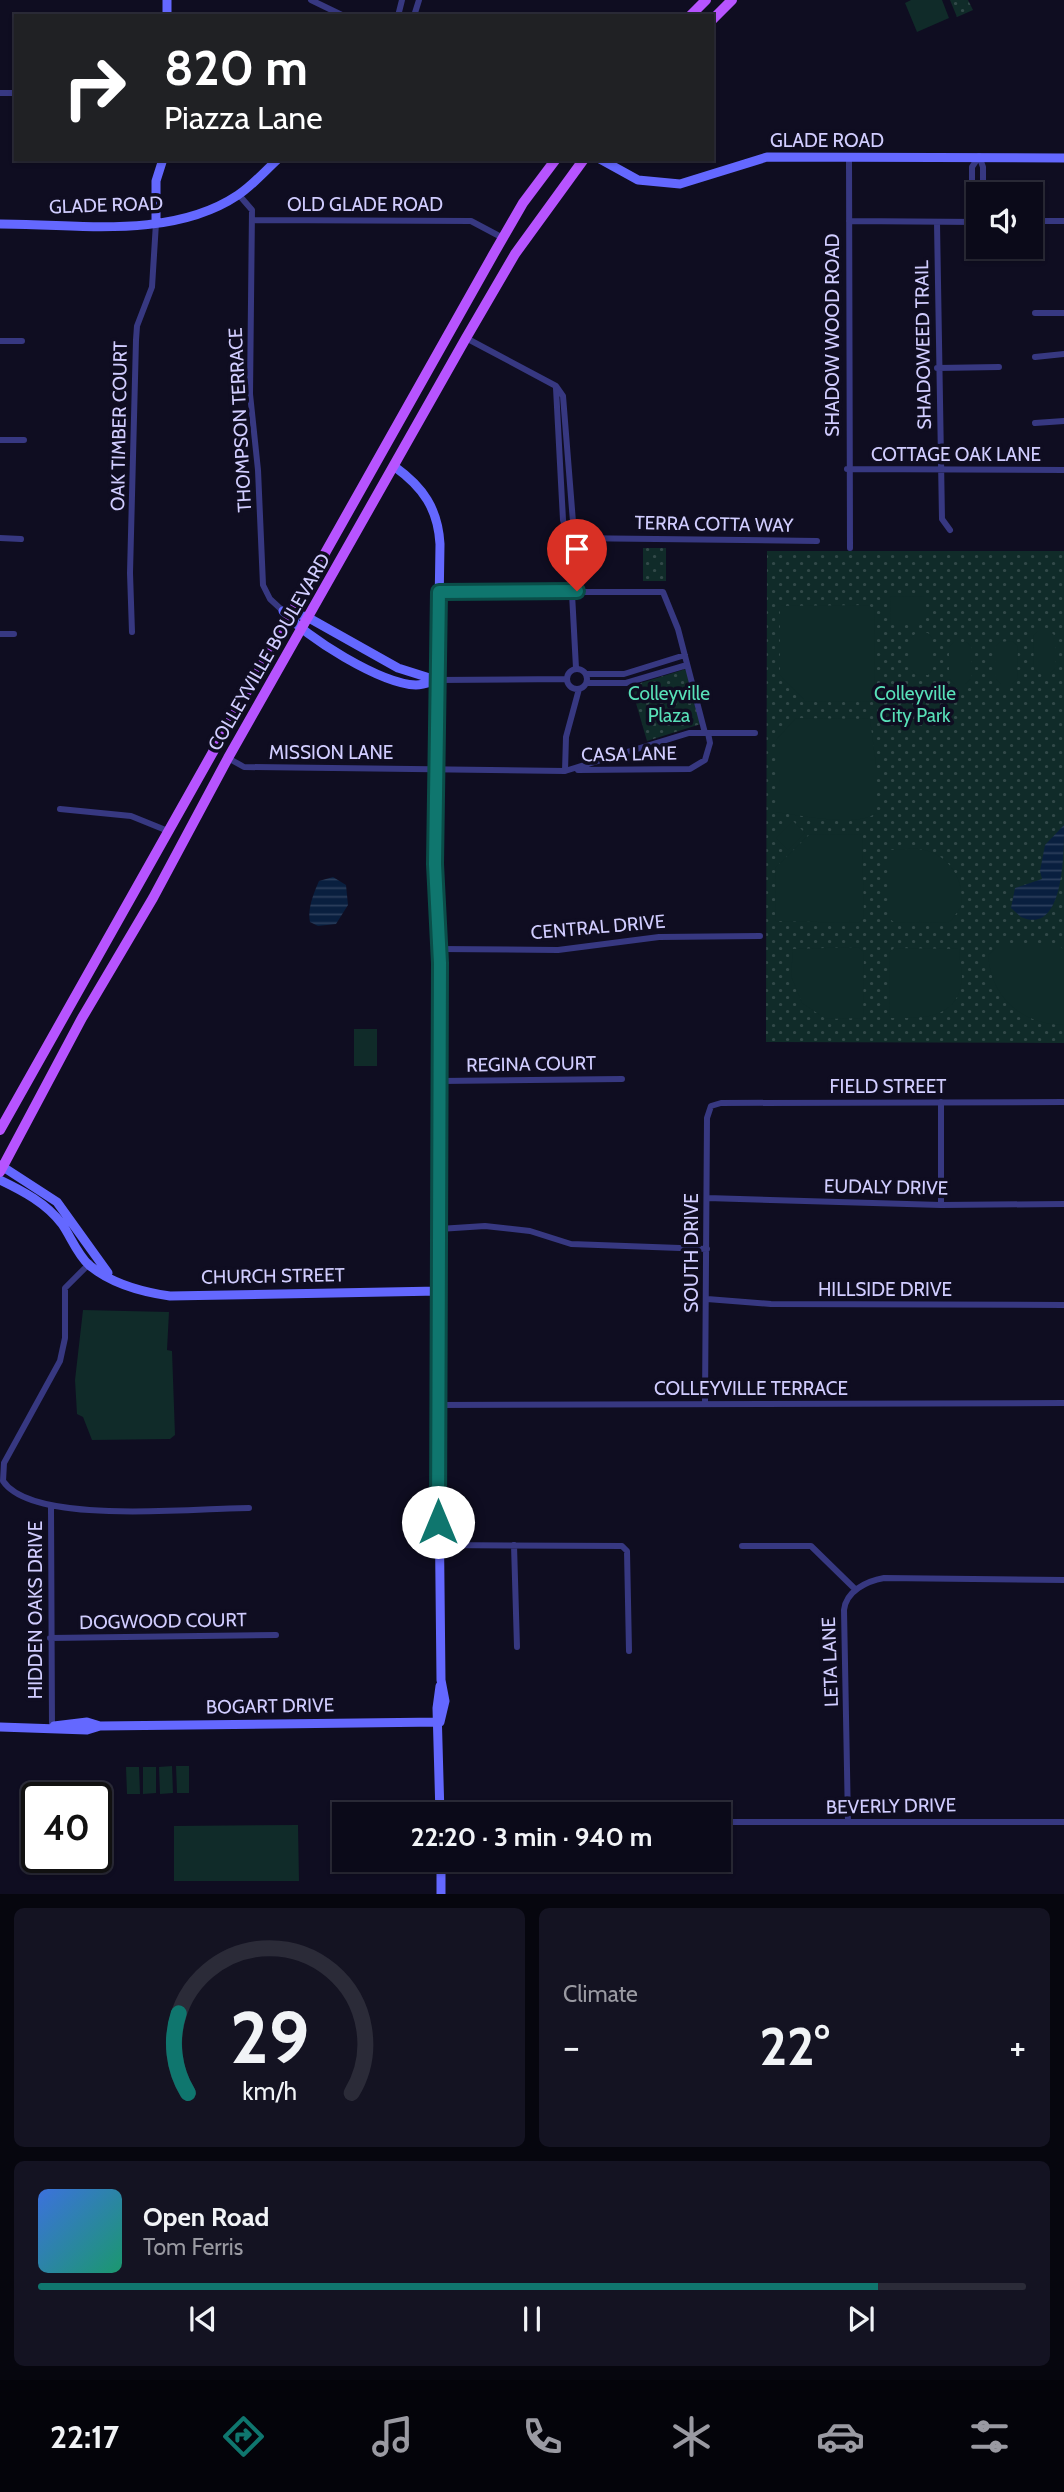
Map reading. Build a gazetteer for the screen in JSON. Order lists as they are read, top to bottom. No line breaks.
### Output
{"streets":{"main road":["COLLEYVILLE BOULEVARD"],"street":["GLADE ROAD","OLD GLADE ROAD","SHADOW WOOD ROAD","SHADOWEED TRAIL","THOMPSON TERRACE","OAK TIMBER COURT","COTTAGE OAK LANE","TERRA COTTA WAY","MISSION LANE","CASA LANE","CENTRAL DRIVE","REGINA COURT","FIELD STREET","EUDALY DRIVE","SOUTH DRIVE","CHURCH STREET","HILLSIDE DRIVE","COLLEYVILLE TERRACE","HIDDEN OAKS DRIVE","DOGWOOD COURT","LETA LANE","BOGART DRIVE","BEVERLY DRIVE"]},"crossings":[["GLADE ROAD","SHADOW WOOD ROAD"],["GLADE ROAD","OAK TIMBER COURT"],["OLD GLADE ROAD","THOMPSON TERRACE"],["OLD GLADE ROAD","COLLEYVILLE BOULEVARD"],["SHADOW WOOD ROAD","COTTAGE OAK LANE"],["SHADOWEED TRAIL","COTTAGE OAK LANE"],["THOMPSON TERRACE","COLLEYVILLE BOULEVARD"],["COLLEYVILLE BOULEVARD","MISSION LANE"],["COLLEYVILLE BOULEVARD","CHURCH STREET"],["MISSION LANE","CASA LANE"],["FIELD STREET","SOUTH DRIVE"],["EUDALY DRIVE","SOUTH DRIVE"],["SOUTH DRIVE","HILLSIDE DRIVE"],["SOUTH DRIVE","COLLEYVILLE TERRACE"],["CHURCH STREET","HIDDEN OAKS DRIVE"],["HIDDEN OAKS DRIVE","DOGWOOD COURT"],["HIDDEN OAKS DRIVE","BOGART DRIVE"],["LETA LANE","BEVERLY DRIVE"]],"parks":["Colleyville Plaza","Colleyville City Park"],"page":{"turn":["820 m","Piazza Lane"],"limit":"40","trip":"22:20 · 3 min · 940 m","tile":"Climate","heat":["−","22°","+"],"song":["Open Road","Tom Ferris"],"tabs":"22:17","gauge":["29","km/h"]}}
